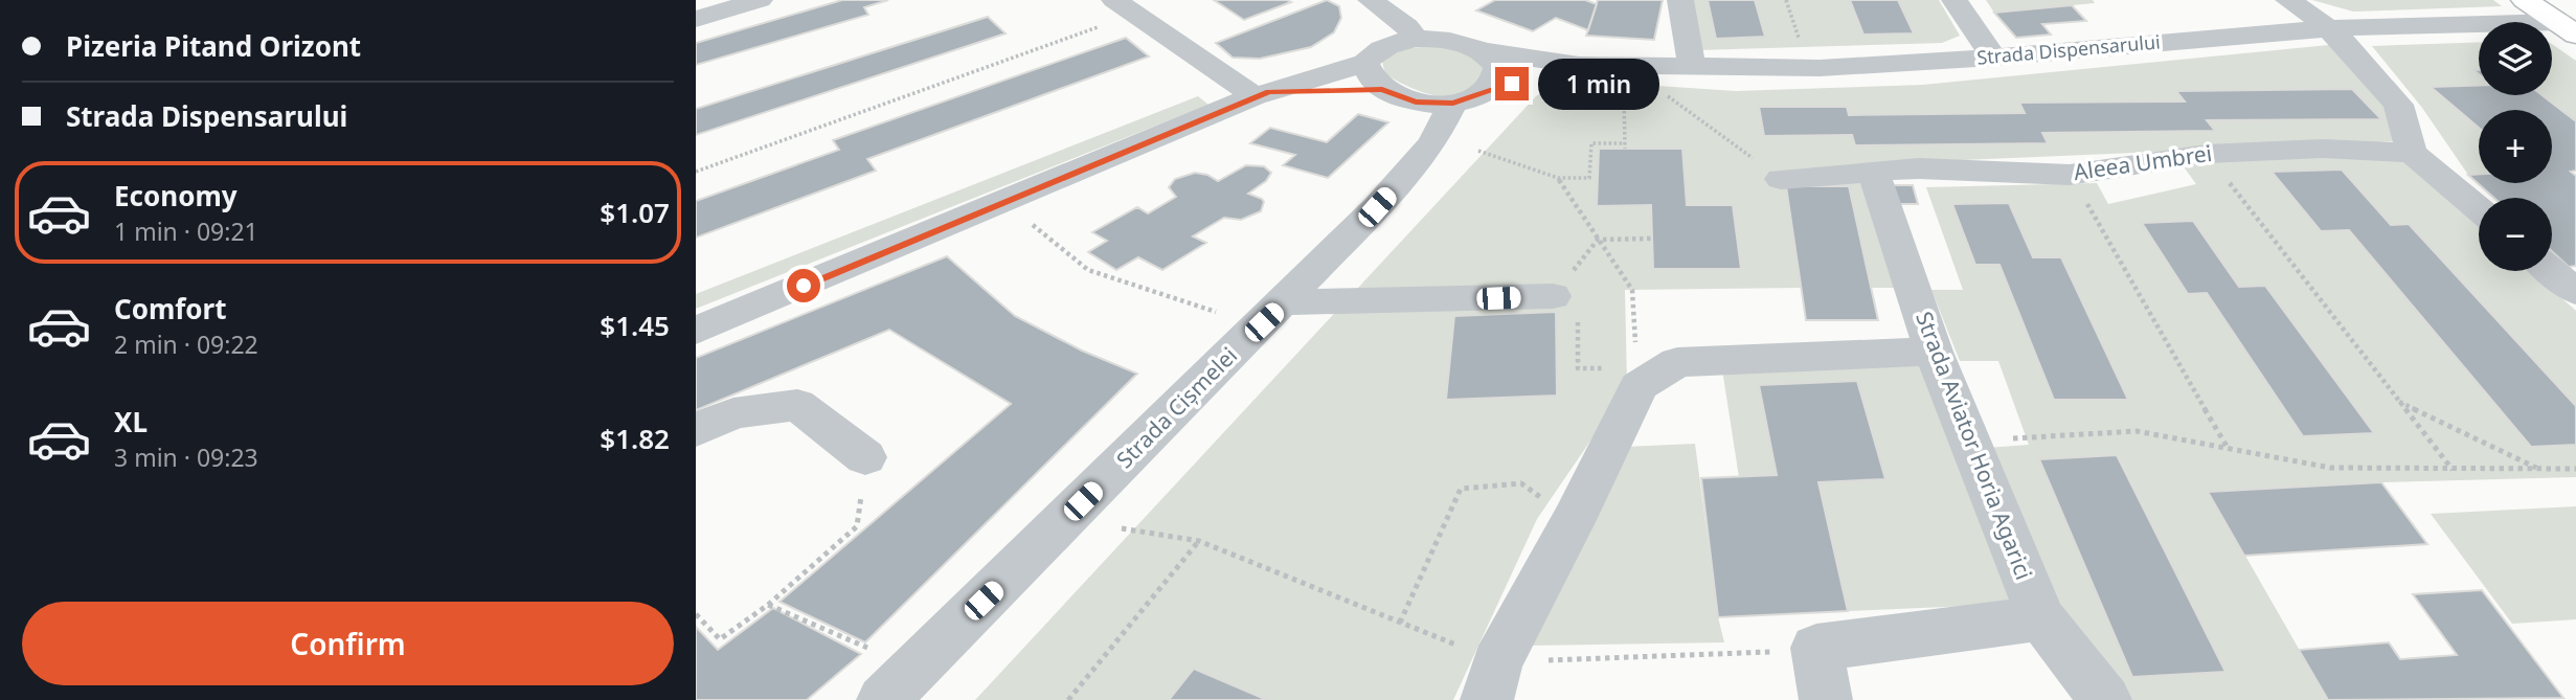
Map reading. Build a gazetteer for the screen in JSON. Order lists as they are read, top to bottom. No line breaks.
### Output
{"streets":{"street":["Strada Dispensarului","Aleea Umbrei","Strada Cișmelei","Strada Aviator Horia Agarici"]},"crossings":[["Strada Dispensarului","Strada Cișmelei"],["Aleea Umbrei","Strada Aviator Horia Agarici"]],"page":{"banner":["Pizeria Pitand Orizont","Strada Dispensarului"],"map_buttons":["+","−"],"bubble":"1 min","list":[{"name":"Economy","note":"1 min · 09:21","value":"$1.07"},{"name":"Comfort","note":"2 min · 09:22","value":"$1.45"},{"name":"XL","note":"3 min · 09:23","value":"$1.82"}],"buttons":"Confirm"}}
